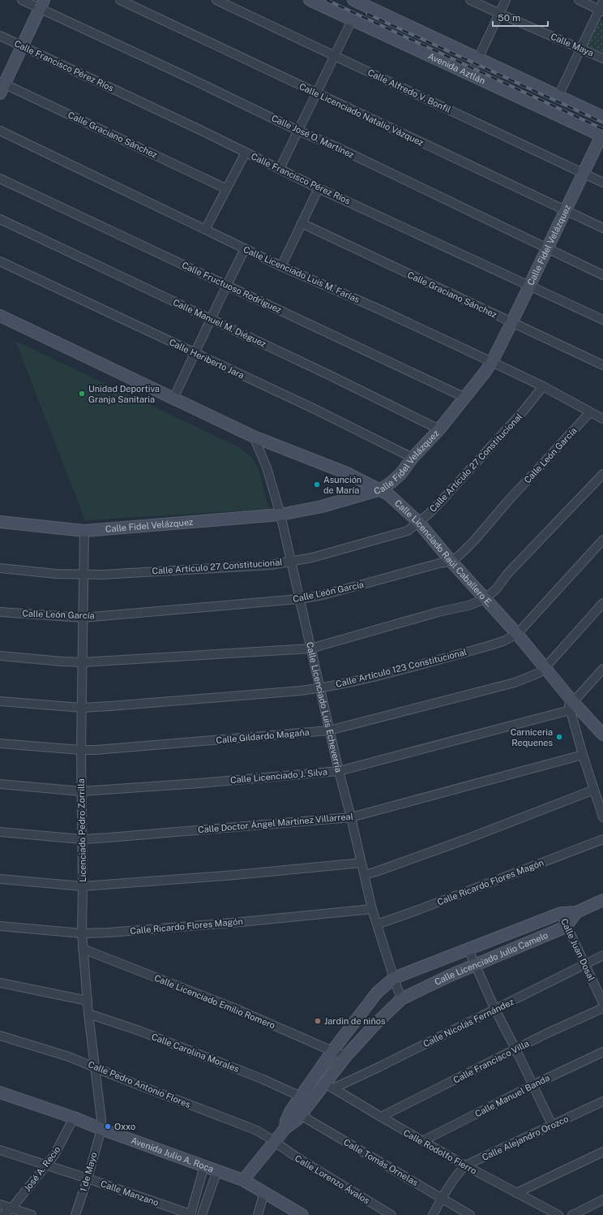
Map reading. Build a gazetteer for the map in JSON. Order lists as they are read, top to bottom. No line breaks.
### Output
{"streets":{"street":["Calle Maya","Calle Francisco Pérez Ríos","Avenida Aztlán","Calle Alfredo V. Bonfil","Calle Licenciado Natalio Vázquez","Calle Graciano Sánchez","Calle José O. Martínez","Calle Fidel Velázquez","Calle Licenciado Luis M. Farías","Calle Fructuoso Rodríguez","Calle Manuel M. Diéguez","Calle Heriberto Jara","Calle León García","Calle Artículo 27 Constitucional","Calle Licenciado Raúl Caballero E.","Calle Artículo 123 Constitucional","Calle Licenciado Luis Echeverría","Calle Gildardo Magaña","Calle Licenciado J. Silva","Calle Doctor Ángel Martínez Villarreal","Licenciado Pedro Zorrilla","Calle Ricardo Flores Magón","Calle Juan Dosal","Calle Licenciado Julio Camelo","Calle Licenciado Emilio Romero","Calle Nicolás Fernández","Calle Carolina Morales","Calle Francisco Villa","Calle Pedro Antonio Flores","Calle Manuel Banda","Calle Alejandro Orozco","Calle Rodolfo Fierro","Avenida Julio A. Roca","Calle Tomás Ornelas","José A. Recio","1 de Mayo","Calle Lorenzo Ávalos","Calle Manzano"]},"crossings":[["Calle Francisco Pérez Ríos","Calle Fidel Velázquez"],["Avenida Aztlán","Calle Fidel Velázquez"],["Calle Alfredo V. Bonfil","Calle Fidel Velázquez"],["Calle Licenciado Natalio Vázquez","Calle Fidel Velázquez"],["Calle Graciano Sánchez","Calle Fidel Velázquez"],["Calle José O. Martínez","Calle Fidel Velázquez"],["Calle Fidel Velázquez","Calle Licenciado Luis M. Farías"],["Calle Fidel Velázquez","Calle Fructuoso Rodríguez"],["Calle Fidel Velázquez","Calle Manuel M. Diéguez"],["Calle Fidel Velázquez","Calle Heriberto Jara"],["Calle Fidel Velázquez","Calle Licenciado Raúl Caballero E."],["Calle Fidel Velázquez","Calle Licenciado Luis Echeverría"],["Calle Fidel Velázquez","Licenciado Pedro Zorrilla"],["Calle Licenciado Luis M. Farías","Calle León García"],["Calle Licenciado Luis M. Farías","Calle Artículo 27 Constitucional"],["Calle León García","Calle Licenciado Raúl Caballero E."],["Calle León García","Calle Licenciado Luis Echeverría"],["Calle León García","Licenciado Pedro Zorrilla"],["Calle Artículo 27 Constitucional","Calle Licenciado Raúl Caballero E."],["Calle Artículo 27 Constitucional","Calle Licenciado Luis Echeverría"],["Calle Artículo 27 Constitucional","Licenciado Pedro Zorrilla"],["Calle Licenciado Raúl Caballero E.","Calle Artículo 123 Constitucional"],["Calle Licenciado Raúl Caballero E.","Calle Licenciado Luis Echeverría"],["Calle Licenciado Raúl Caballero E.","Calle Gildardo Magaña"],["Calle Licenciado Raúl Caballero E.","Calle Licenciado J. Silva"],["Calle Licenciado Raúl Caballero E.","Calle Doctor Ángel Martínez Villarreal"],["Calle Artículo 123 Constitucional","Calle Licenciado Luis Echeverría"],["Calle Artículo 123 Constitucional","Licenciado Pedro Zorrilla"],["Calle Licenciado Luis Echeverría","Calle Gildardo Magaña"],["Calle Licenciado Luis Echeverría","Calle Licenciado J. Silva"],["Calle Licenciado Luis Echeverría","Calle Doctor Ángel Martínez Villarreal"],["Calle Licenciado Luis Echeverría","Calle Ricardo Flores Magón"],["Calle Licenciado Luis Echeverría","Calle Licenciado Julio Camelo"],["Calle Gildardo Magaña","Licenciado Pedro Zorrilla"],["Calle Licenciado J. Silva","Licenciado Pedro Zorrilla"],["Calle Doctor Ángel Martínez Villarreal","Licenciado Pedro Zorrilla"],["Licenciado Pedro Zorrilla","Calle Ricardo Flores Magón"],["Licenciado Pedro Zorrilla","Calle Licenciado Emilio Romero"],["Licenciado Pedro Zorrilla","Calle Carolina Morales"],["Licenciado Pedro Zorrilla","Calle Pedro Antonio Flores"],["Licenciado Pedro Zorrilla","Avenida Julio A. Roca"],["Licenciado Pedro Zorrilla","1 de Mayo"],["Calle Juan Dosal","Calle Licenciado Julio Camelo"],["Calle Juan Dosal","Calle Nicolás Fernández"],["Calle Nicolás Fernández","Calle Rodolfo Fierro"],["Calle Francisco Villa","Calle Rodolfo Fierro"],["Calle Pedro Antonio Flores","Calle Lorenzo Ávalos"],["Calle Manuel Banda","Calle Rodolfo Fierro"],["Calle Alejandro Orozco","Calle Rodolfo Fierro"],["Calle Alejandro Orozco","Calle Tomás Ornelas"],["Avenida Julio A. Roca","José A. Recio"],["Avenida Julio A. Roca","1 de Mayo"],["José A. Recio","Calle Manzano"],["1 de Mayo","Calle Manzano"]],"places":["Unidad Deportiva Granja Sanitaria","Asunción de María","Carniceria Requenes","Jardin de niños","Oxxo"],"scale_bar":"50 m"}
